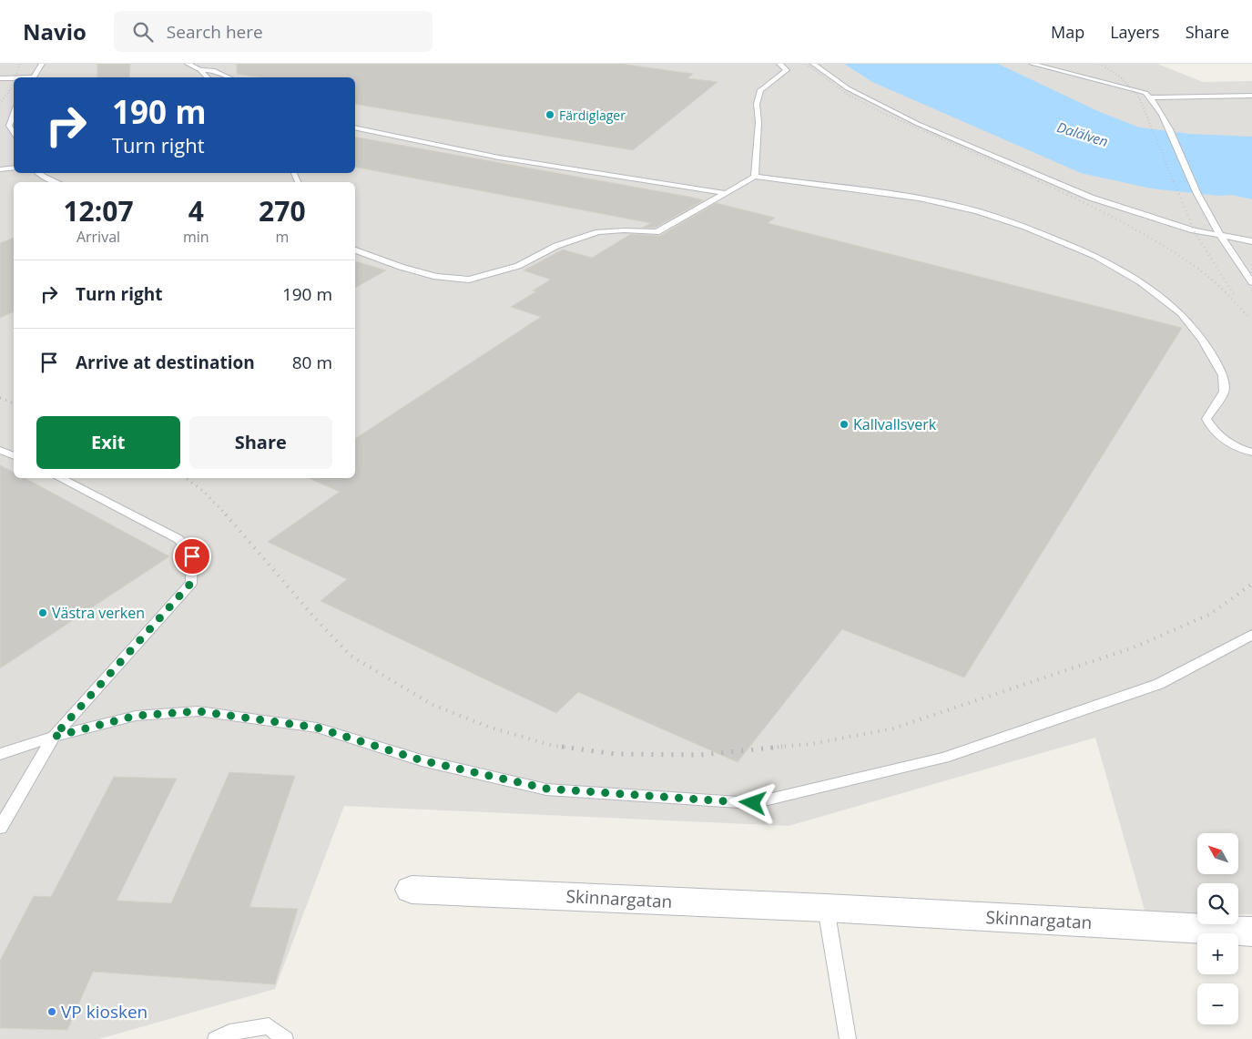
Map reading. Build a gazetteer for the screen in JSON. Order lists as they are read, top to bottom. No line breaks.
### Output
{"streets":{"street":["Skinnargatan"]},"water":["Dalälven"],"places":["Färdiglager","Kallvallsverk","Västra verken","VP kiosken"],"north":"top left","page":{"header":"Navio","search":"Search here","nav":["Map","Layers","Share"],"turn":["190 m","Turn right"],"eta":["12:07","Arrival","4","min","270","m"],"list":[{"name":"Turn right","value":"190 m"},{"name":"Arrive at destination","value":"80 m"}],"buttons":["Exit","Share"],"map_buttons":["+","−"]}}
